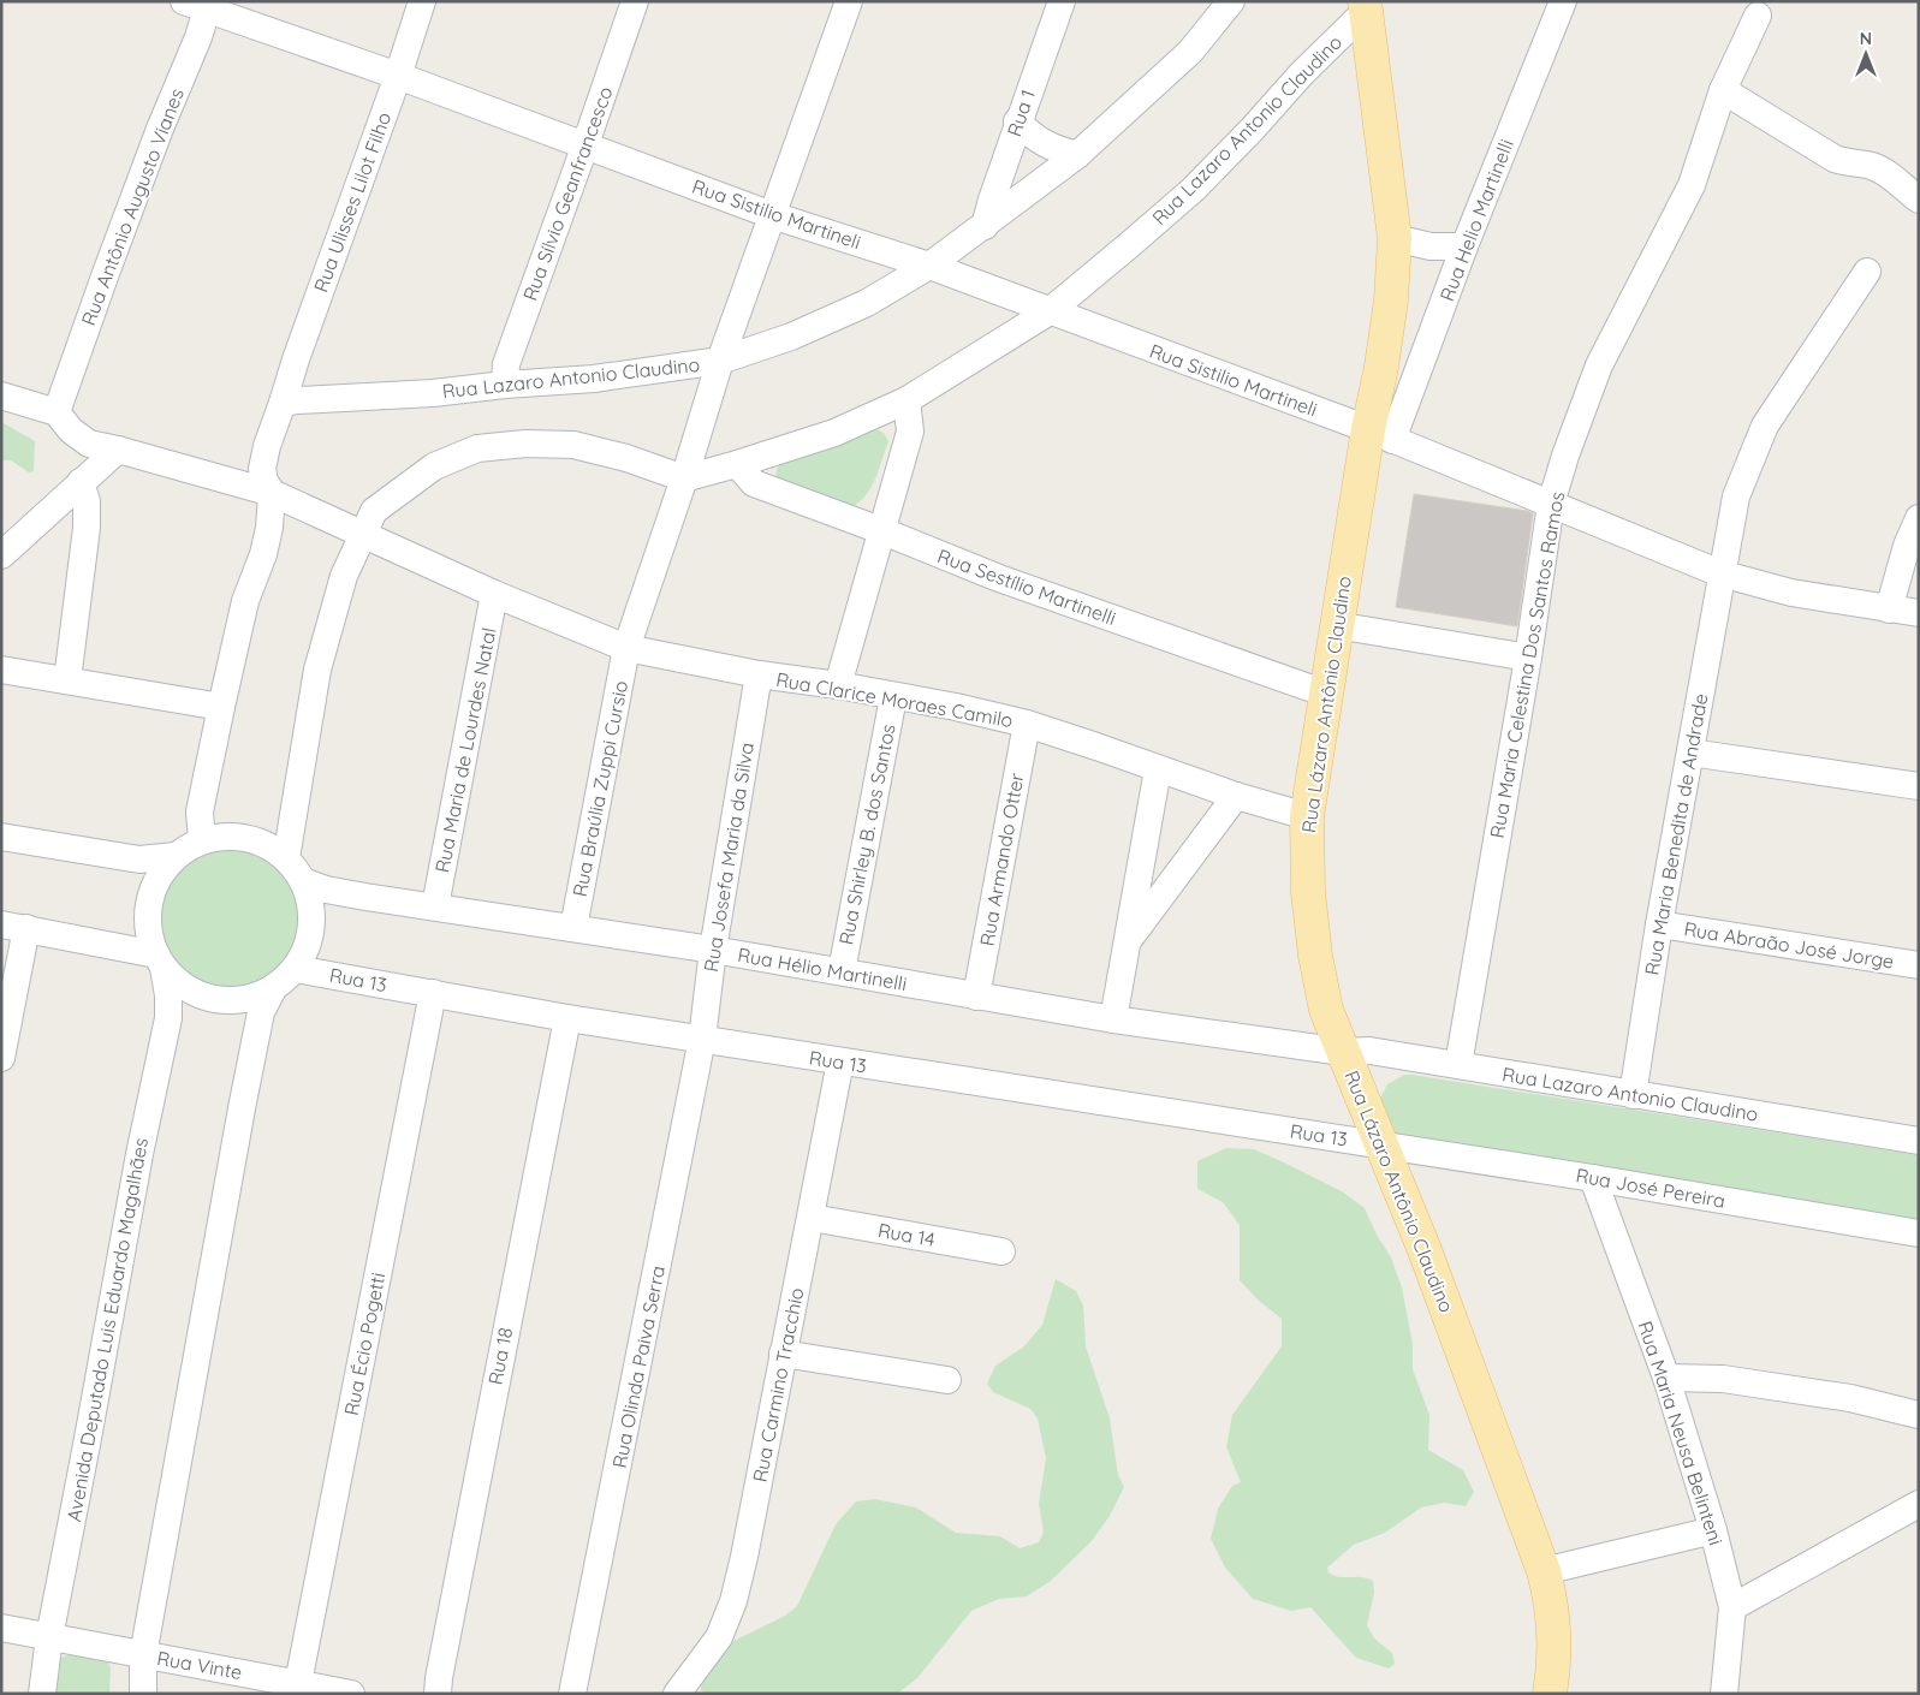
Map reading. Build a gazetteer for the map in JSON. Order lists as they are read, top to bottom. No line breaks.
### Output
{"streets":{"main road":["Rua Lázaro Antônio Claudino"],"street":["Rua 1","Rua Lazaro Antonio Claudino","Rua Sílvio Geanfrancesco","Rua Ulisses Lilot Filho","Rua Antônio Augusto Vianes","Rua Sistilio Martineli","Rua Helio Martinelli","Rua Sestílio Martinelli","Rua Maria Celestina Dos Santos Ramos","Rua Clarice Moraes Camilo","Rua Maria de Lourdes Natal","Rua Braúlia Zuppi Cursio","Rua Shirley B. dos Santos","Rua Maria Benedita de Andrade","Rua Josefa Maria da Silva","Rua Armando Otter","Rua Abraão José Jorge","Rua Hélio Martinelli","Rua 13","Rua José Pereira","Rua 14","Avenida Deputado Luis Eduardo Magalhães","Rua Écio Pogetti","Rua 18","Rua Olinda Paiva Serra","Rua Carmino Tracchio","Rua Maria Neusa Belinteni","Rua Vinte"]},"crossings":[["Rua 1","Rua Lazaro Antonio Claudino"],["Rua Lazaro Antonio Claudino","Rua Sílvio Geanfrancesco"],["Rua Lazaro Antonio Claudino","Rua Ulisses Lilot Filho"],["Rua Lazaro Antonio Claudino","Rua Sistilio Martineli"],["Rua Lazaro Antonio Claudino","Rua Sestílio Martinelli"],["Rua Lazaro Antonio Claudino","Rua Maria Celestina Dos Santos Ramos"],["Rua Lazaro Antonio Claudino","Rua Lázaro Antônio Claudino"],["Rua Lazaro Antonio Claudino","Rua Maria Benedita de Andrade"],["Rua Lazaro Antonio Claudino","Rua Hélio Martinelli"],["Rua Sílvio Geanfrancesco","Rua Sistilio Martineli"],["Rua Ulisses Lilot Filho","Rua Sistilio Martineli"],["Rua Antônio Augusto Vianes","Rua Sistilio Martineli"],["Rua Antônio Augusto Vianes","Rua Clarice Moraes Camilo"],["Rua Sistilio Martineli","Rua Helio Martinelli"],["Rua Sistilio Martineli","Rua Maria Celestina Dos Santos Ramos"],["Rua Sistilio Martineli","Rua Lázaro Antônio Claudino"],["Rua Sistilio Martineli","Rua Maria Benedita de Andrade"],["Rua Helio Martinelli","Rua Lázaro Antônio Claudino"],["Rua Sestílio Martinelli","Rua Lázaro Antônio Claudino"],["Rua Clarice Moraes Camilo","Rua Lázaro Antônio Claudino"],["Rua Clarice Moraes Camilo","Rua Maria de Lourdes Natal"],["Rua Clarice Moraes Camilo","Rua Braúlia Zuppi Cursio"],["Rua Clarice Moraes Camilo","Rua Shirley B. dos Santos"],["Rua Clarice Moraes Camilo","Rua Josefa Maria da Silva"],["Rua Clarice Moraes Camilo","Rua Armando Otter"],["Rua Lázaro Antônio Claudino","Rua Hélio Martinelli"],["Rua Lázaro Antônio Claudino","Rua 13"],["Rua Lázaro Antônio Claudino","Rua José Pereira"],["Rua Maria de Lourdes Natal","Rua Hélio Martinelli"],["Rua Braúlia Zuppi Cursio","Rua Hélio Martinelli"],["Rua Shirley B. dos Santos","Rua Hélio Martinelli"],["Rua Maria Benedita de Andrade","Rua Abraão José Jorge"],["Rua Josefa Maria da Silva","Rua Hélio Martinelli"],["Rua Josefa Maria da Silva","Rua 13"],["Rua Josefa Maria da Silva","Rua Olinda Paiva Serra"],["Rua Armando Otter","Rua Hélio Martinelli"],["Rua Hélio Martinelli","Rua 13"],["Rua Hélio Martinelli","Avenida Deputado Luis Eduardo Magalhães"],["Rua 13","Rua José Pereira"],["Rua 13","Avenida Deputado Luis Eduardo Magalhães"],["Rua 13","Rua Écio Pogetti"],["Rua 13","Rua 18"],["Rua 13","Rua Olinda Paiva Serra"],["Rua 13","Rua Carmino Tracchio"],["Rua José Pereira","Rua Maria Neusa Belinteni"],["Rua 14","Rua Carmino Tracchio"],["Avenida Deputado Luis Eduardo Magalhães","Rua Vinte"],["Rua Écio Pogetti","Rua Vinte"]],"north":"top"}
